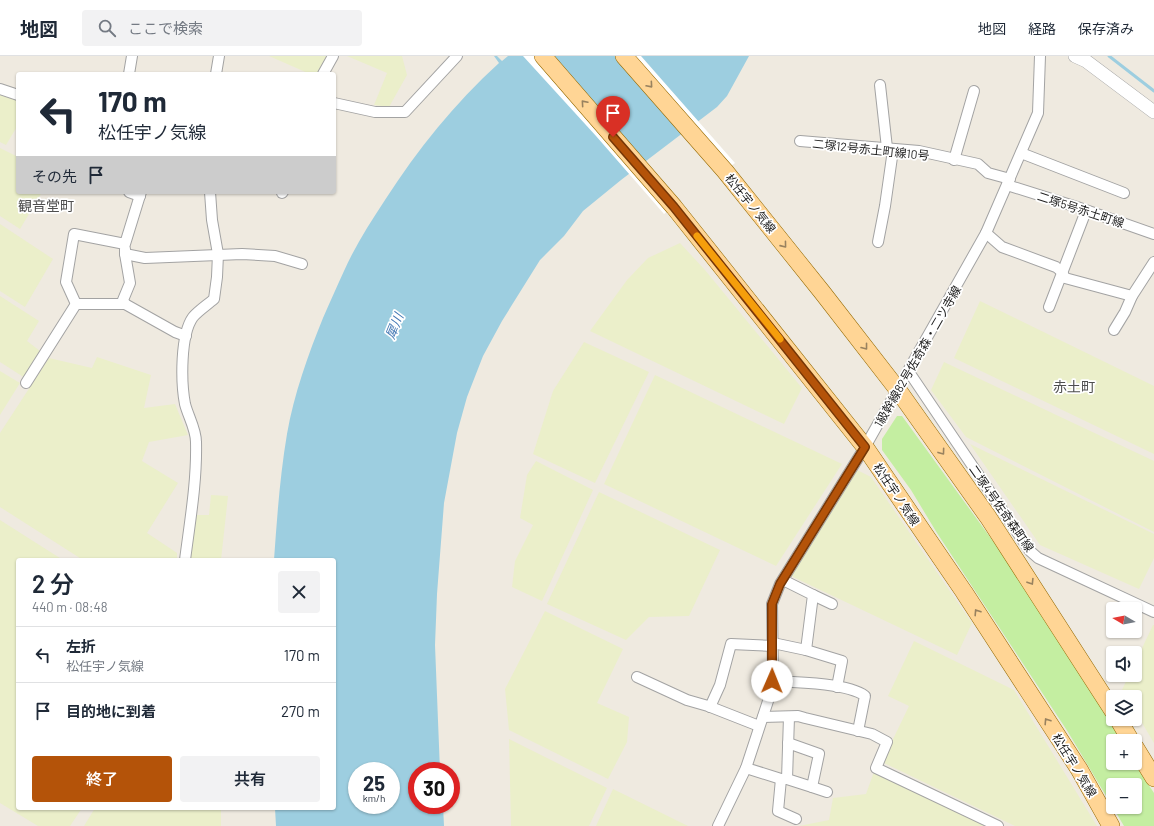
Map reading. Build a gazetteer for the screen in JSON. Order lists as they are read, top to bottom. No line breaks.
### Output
{"streets":{"main road":["松任宇ノ気線"],"street":["二塚12号赤土町線10号","二塚5号赤土町線","1級幹線82号佐奇森・二ツ寺線","二塚4号佐奇森町線"]},"crossings":[["二塚12号赤土町線10号","二塚5号赤土町線"],["二塚12号赤土町線10号","1級幹線82号佐奇森・二ツ寺線"],["松任宇ノ気線","1級幹線82号佐奇森・二ツ寺線"],["二塚5号赤土町線","1級幹線82号佐奇森・二ツ寺線"],["1級幹線82号佐奇森・二ツ寺線","二塚4号佐奇森町線"]],"districts":["観音堂町","赤土町"],"water":["犀川"],"north":"left","page":{"header":"地図","search":"ここで検索","nav":["地図","経路","保存済み"],"turn":["170 m","松任宇ノ気線"],"then":"その先","heading":["2 分","440 m · 08:48"],"map_buttons":["+","−"],"list":[{"name":"左折","note":"松任宇ノ気線","value":"170 m"},{"name":"目的地に到着","value":"270 m"}],"buttons":["終了","共有"],"speed":"25 km/h","limit":"30"}}
